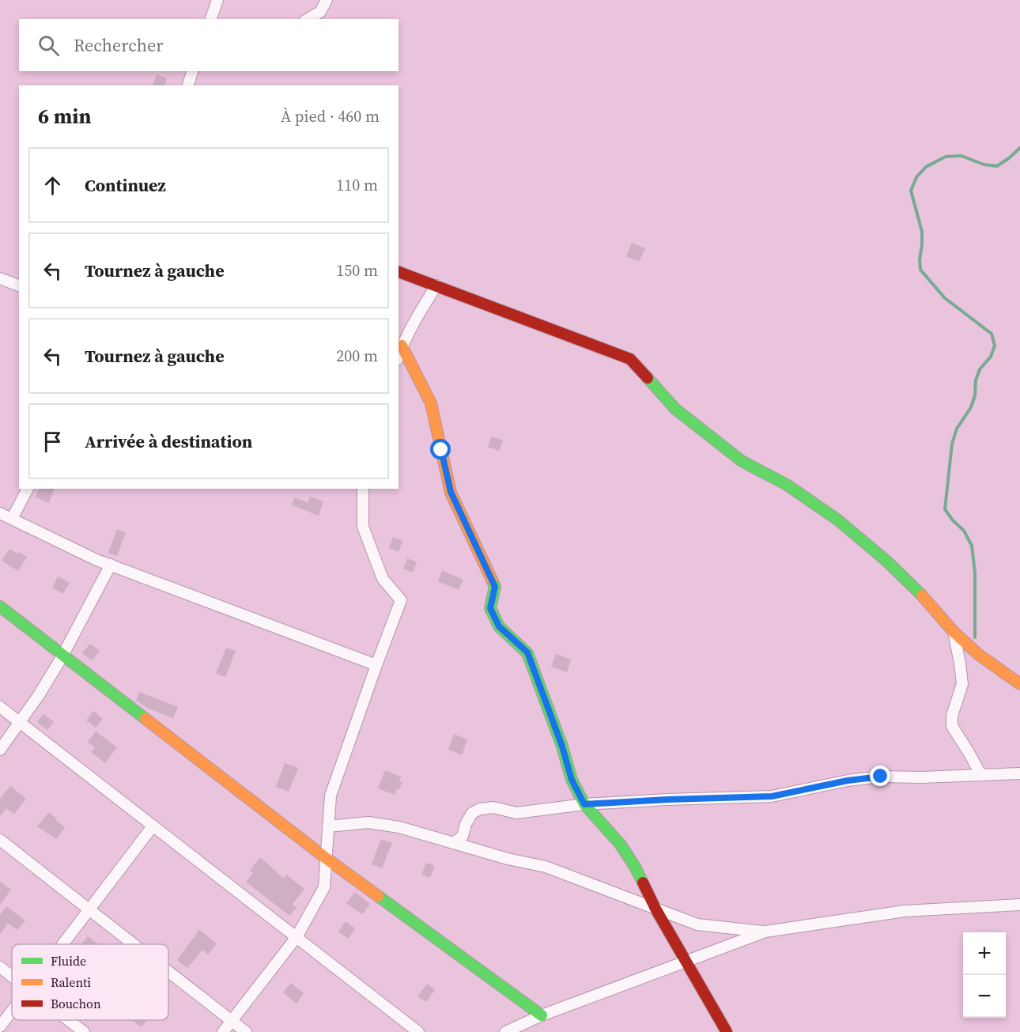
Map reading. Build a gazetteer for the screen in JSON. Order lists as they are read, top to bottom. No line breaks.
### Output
{"legend":["Fluide","Ralenti","Bouchon"],"page":{"search":"Rechercher","heading":["6 min","À pied · 460 m"],"list":[["Continuez","110 m"],["Tournez à gauche","150 m"],["Tournez à gauche","200 m"],"Arrivée à destination"],"map_buttons":["+","−"]}}
